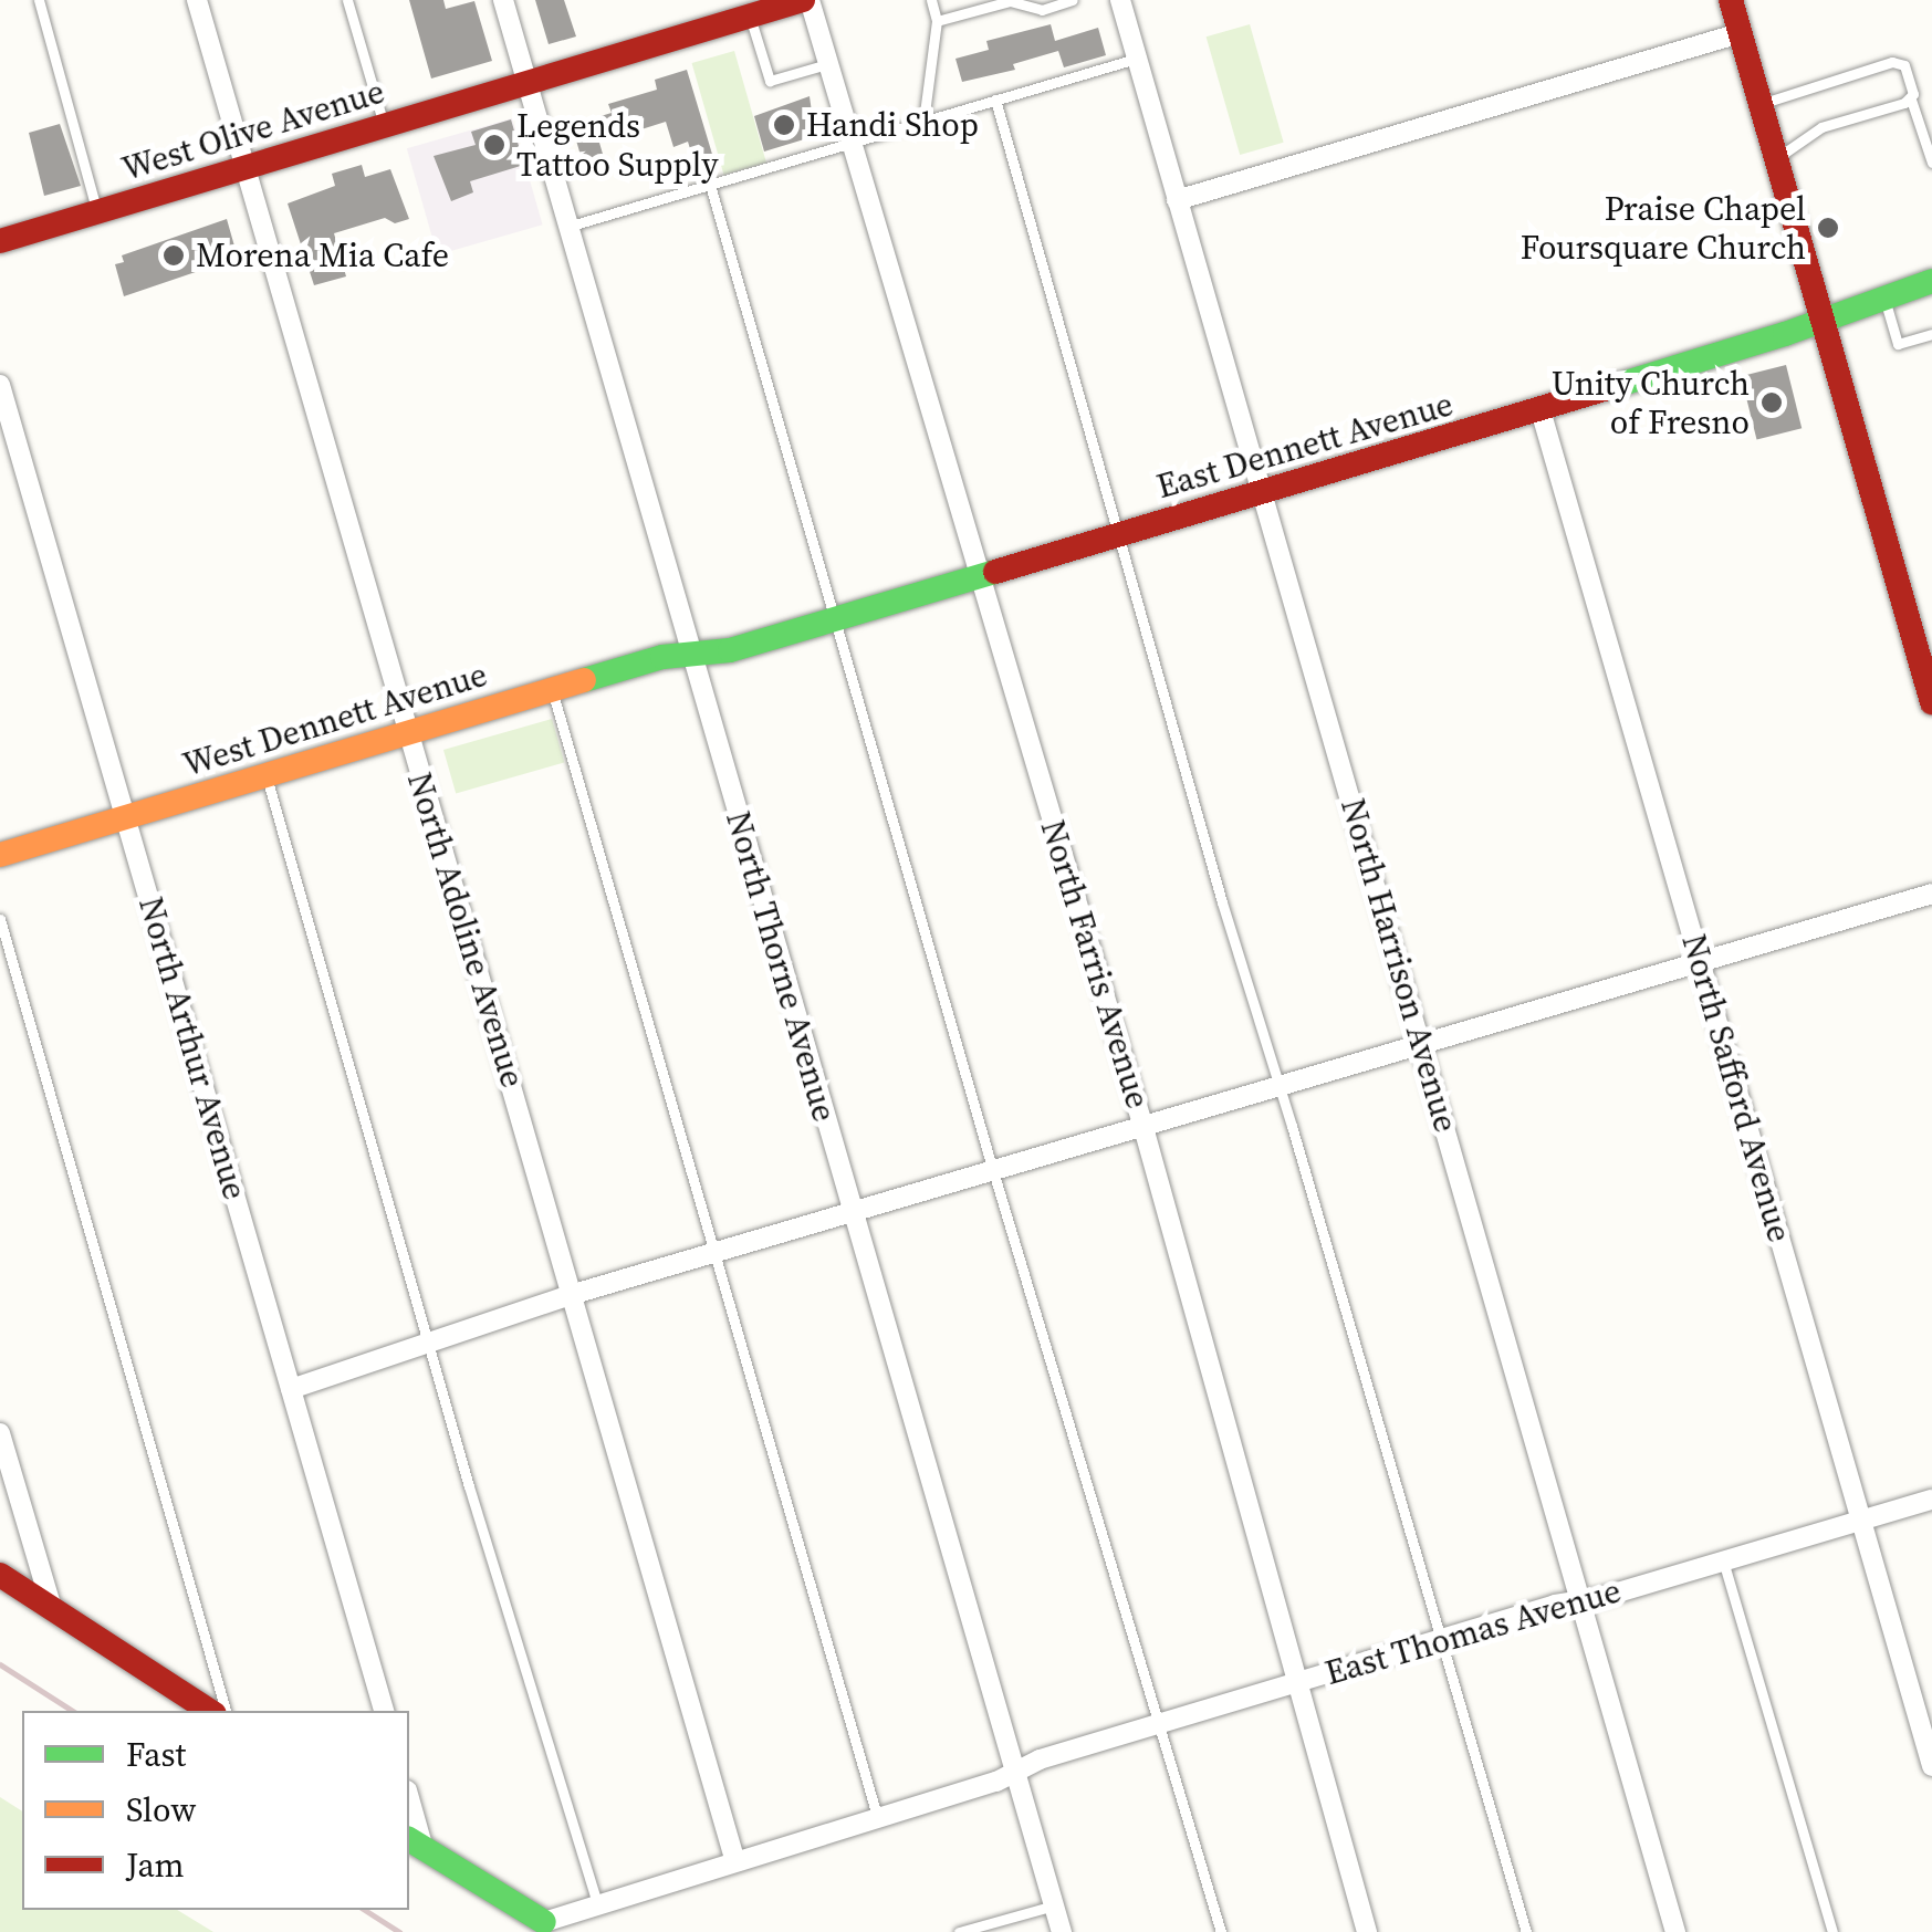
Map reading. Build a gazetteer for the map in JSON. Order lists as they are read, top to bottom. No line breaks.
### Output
{"streets":{"street":["West Olive Avenue","East Dennett Avenue","West Dennett Avenue","North Adoline Avenue","North Farris Avenue","North Harrison Avenue","North Thorne Avenue","North Arthur Avenue","North Safford Avenue","East Thomas Avenue"]},"crossings":[["West Olive Avenue","North Adoline Avenue"],["West Olive Avenue","North Farris Avenue"],["West Olive Avenue","North Thorne Avenue"],["East Dennett Avenue","West Dennett Avenue"],["East Dennett Avenue","North Farris Avenue"],["East Dennett Avenue","North Harrison Avenue"],["East Dennett Avenue","North Thorne Avenue"],["East Dennett Avenue","North Safford Avenue"],["West Dennett Avenue","North Adoline Avenue"],["West Dennett Avenue","North Thorne Avenue"],["West Dennett Avenue","North Arthur Avenue"],["North Adoline Avenue","East Thomas Avenue"],["North Farris Avenue","East Thomas Avenue"],["North Harrison Avenue","East Thomas Avenue"],["North Thorne Avenue","East Thomas Avenue"],["North Safford Avenue","East Thomas Avenue"]],"places":["Handi Shop","Legends Tattoo Supply","Praise Chapel Foursquare Church","Morena Mia Cafe","Unity Church of Fresno"],"legend":["Fast","Slow","Jam"]}
